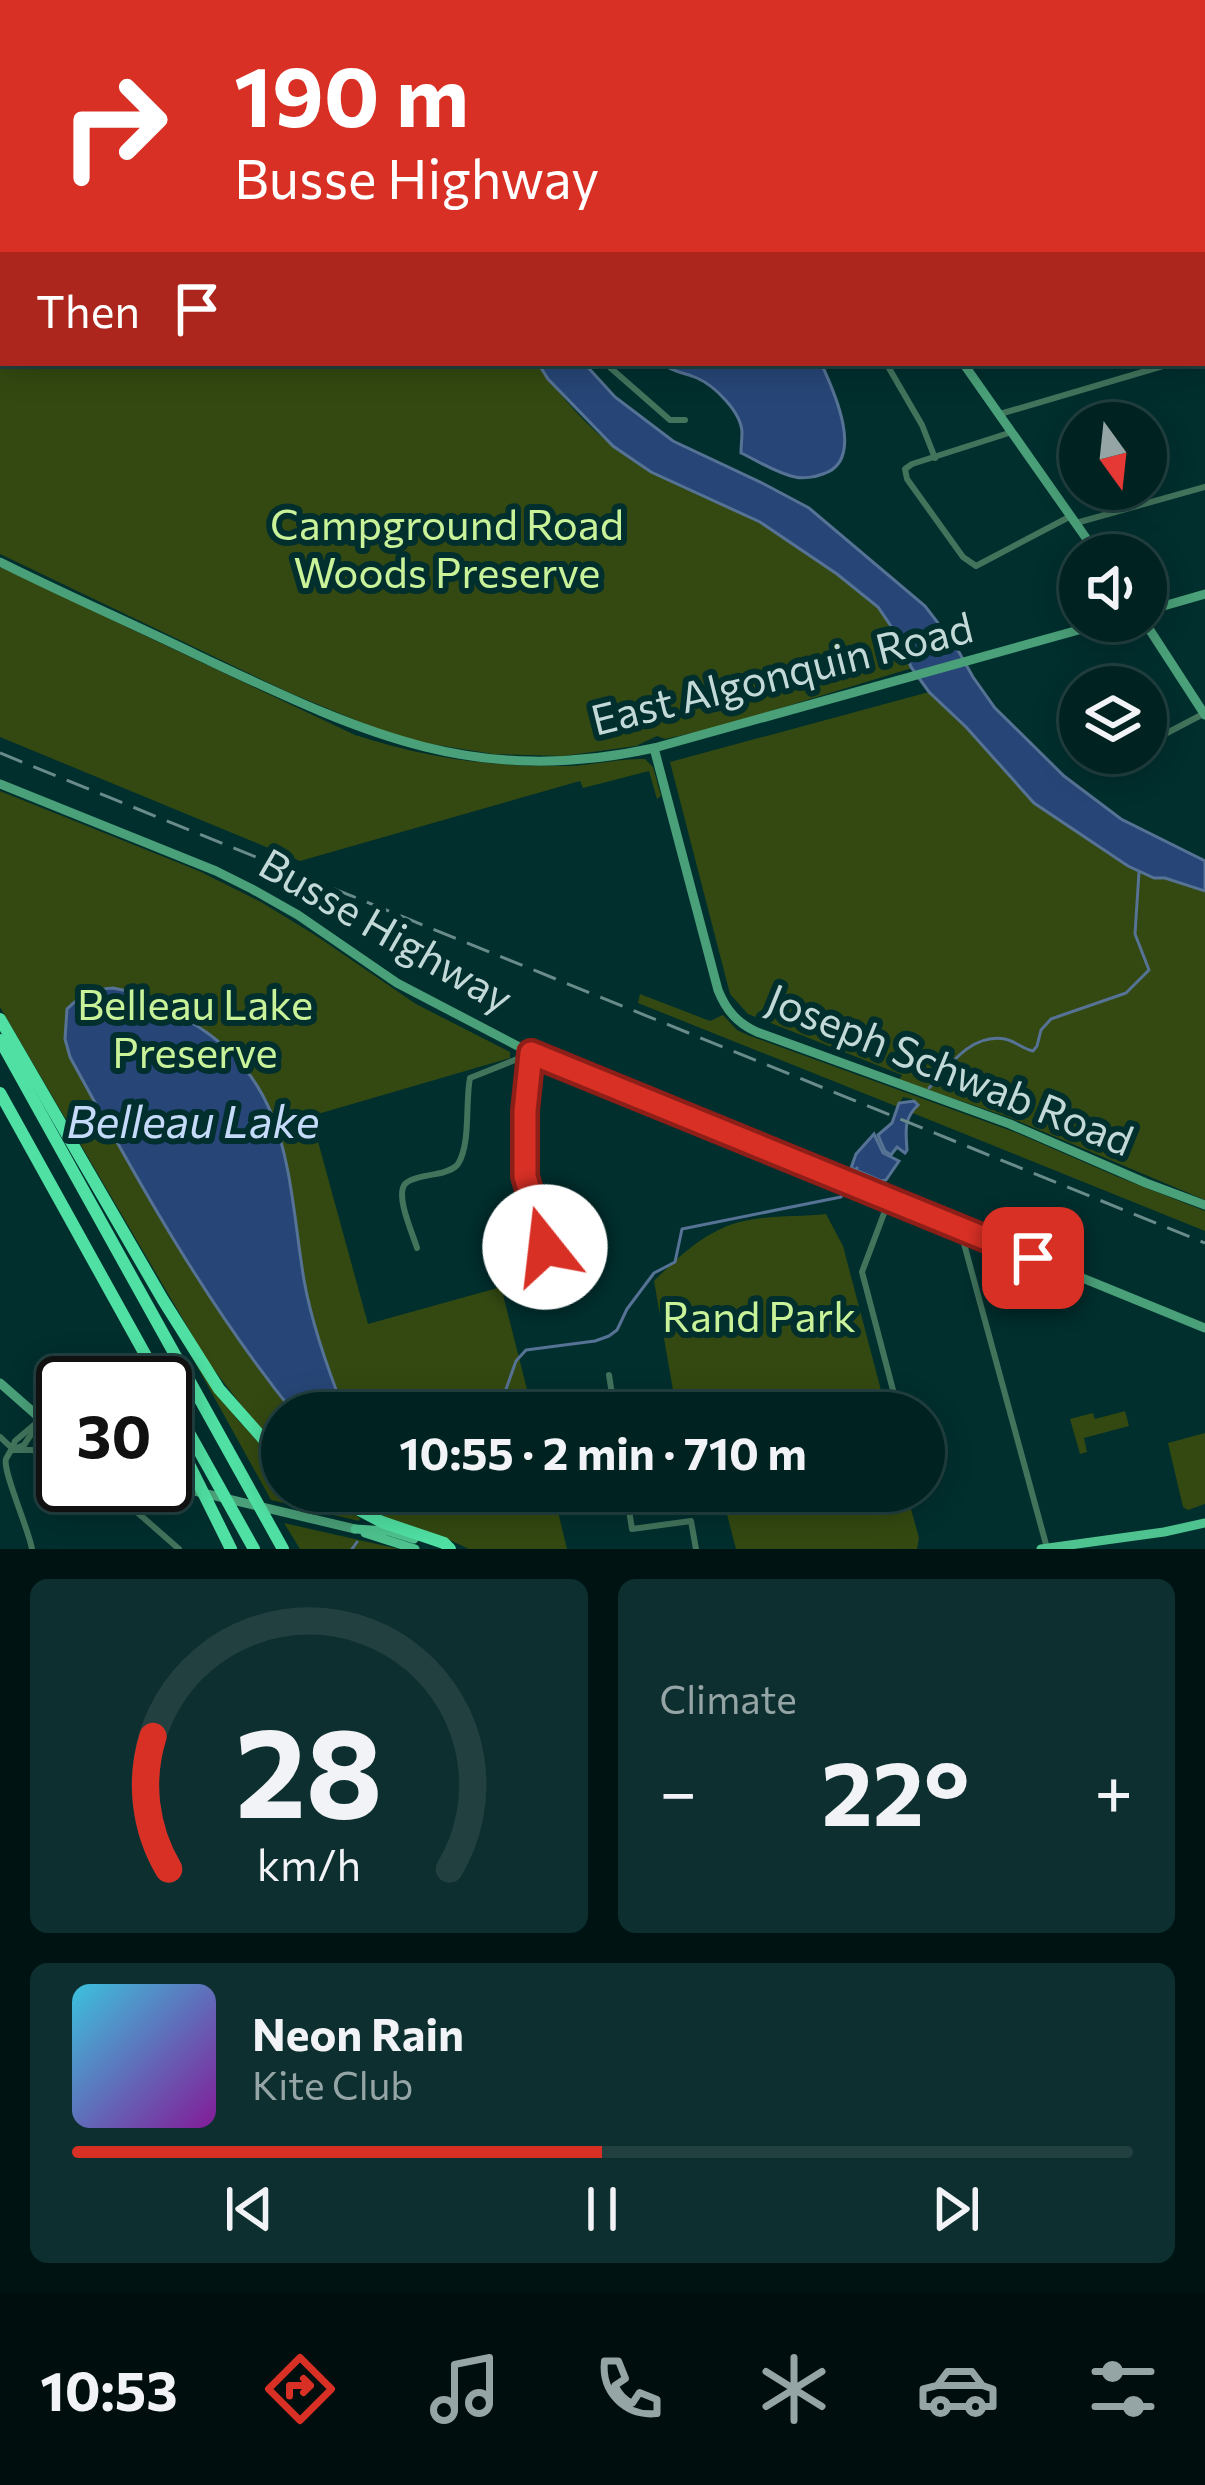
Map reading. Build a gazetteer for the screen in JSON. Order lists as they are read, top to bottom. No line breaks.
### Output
{"streets":{"main road":["East Algonquin Road","Busse Highway","Joseph Schwab Road"]},"crossings":[["East Algonquin Road","Joseph Schwab Road"]],"water":["Belleau Lake"],"parks":["Campground Road Woods Preserve","Belleau Lake Preserve","Rand Park"],"north":"bottom","page":{"turn":["190 m","Busse Highway"],"then":"Then","limit":"30","trip":"10:55 · 2 min · 710 m","tile":"Climate","heat":["−","22°","+"],"song":["Neon Rain","Kite Club"],"tabs":"10:53","gauge":["28","km/h"]}}
